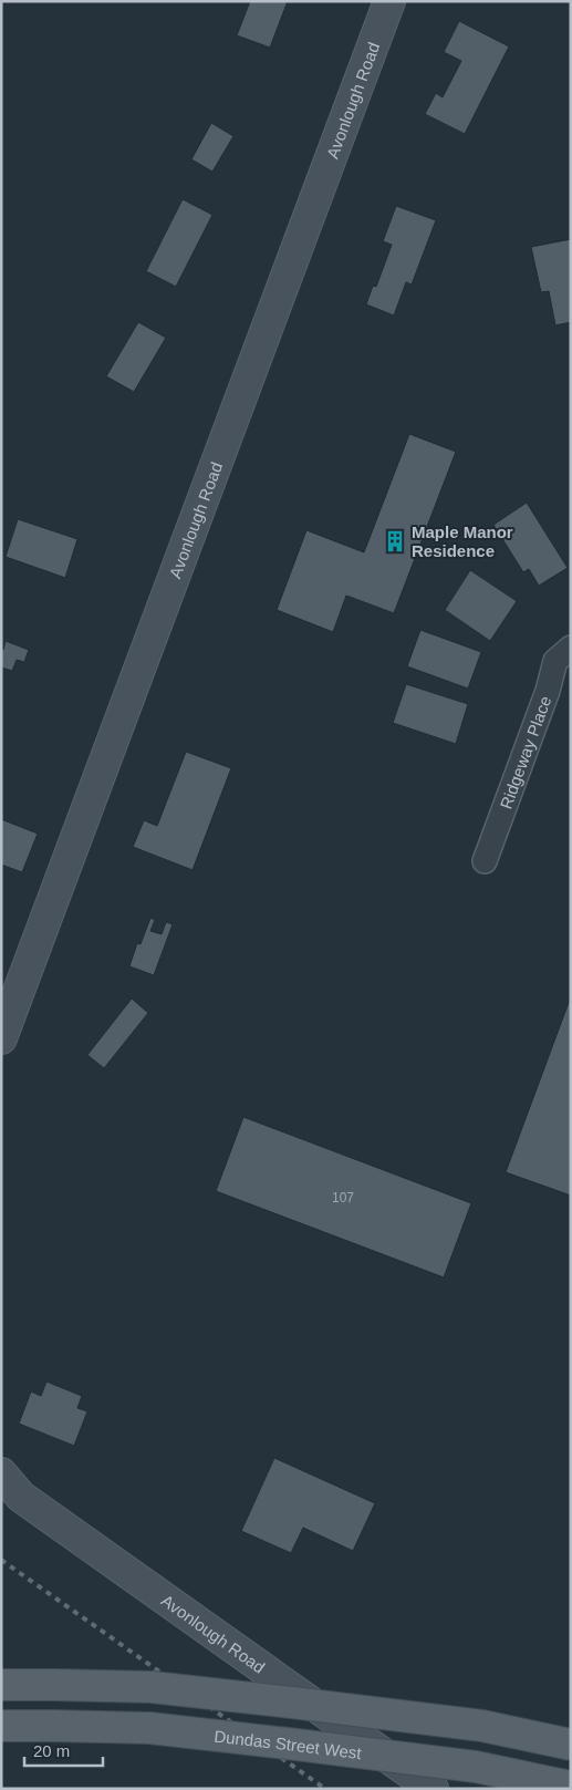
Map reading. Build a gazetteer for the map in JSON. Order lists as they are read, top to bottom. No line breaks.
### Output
{"streets":{"main road":["Dundas Street West"],"street":["Avonlough Road","Ridgeway Place"]},"places":{"building":["Maple Manor Residence"]},"house_numbers":["107"],"scale_bar":"20 m"}
